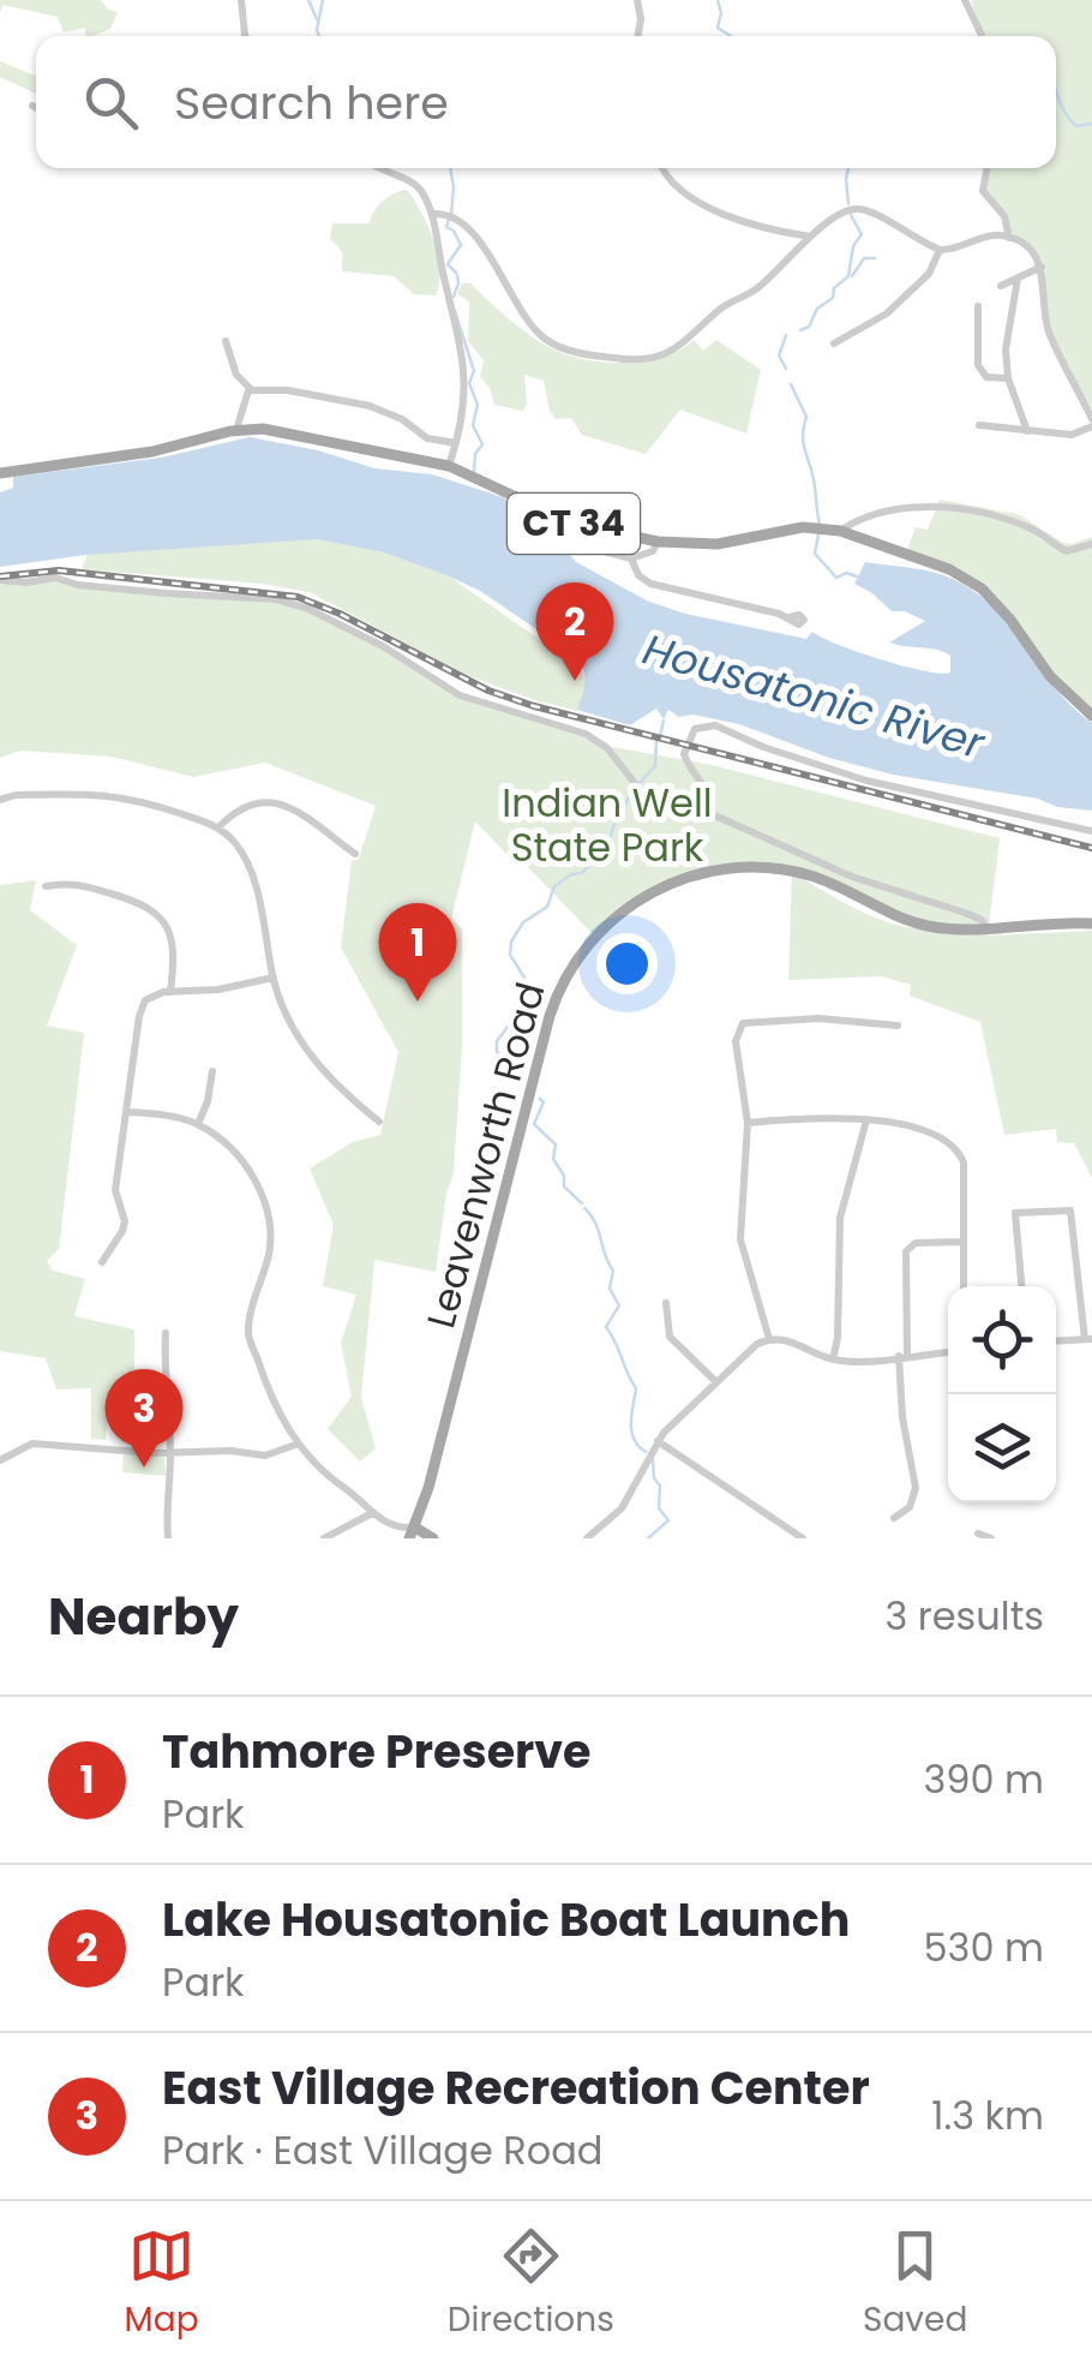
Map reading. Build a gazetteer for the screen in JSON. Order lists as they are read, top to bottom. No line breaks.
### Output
{"streets":{"main road":["CT 34","Leavenworth Road"]},"water":["Housatonic River"],"parks":["Indian Well State Park"],"page":{"search":"Search here","pins":["2","1","3"],"heading":["Nearby","3 results"],"list":[{"mark":"1","name":"Tahmore Preserve","note":"Park","value":"390 m"},{"mark":"2","name":"Lake Housatonic Boat Launch","note":"Park","value":"530 m"},{"mark":"3","name":"East Village Recreation Center","note":"Park · East Village Road","value":"1.3 km"}],"nav":["Map","Directions","Saved"]}}
